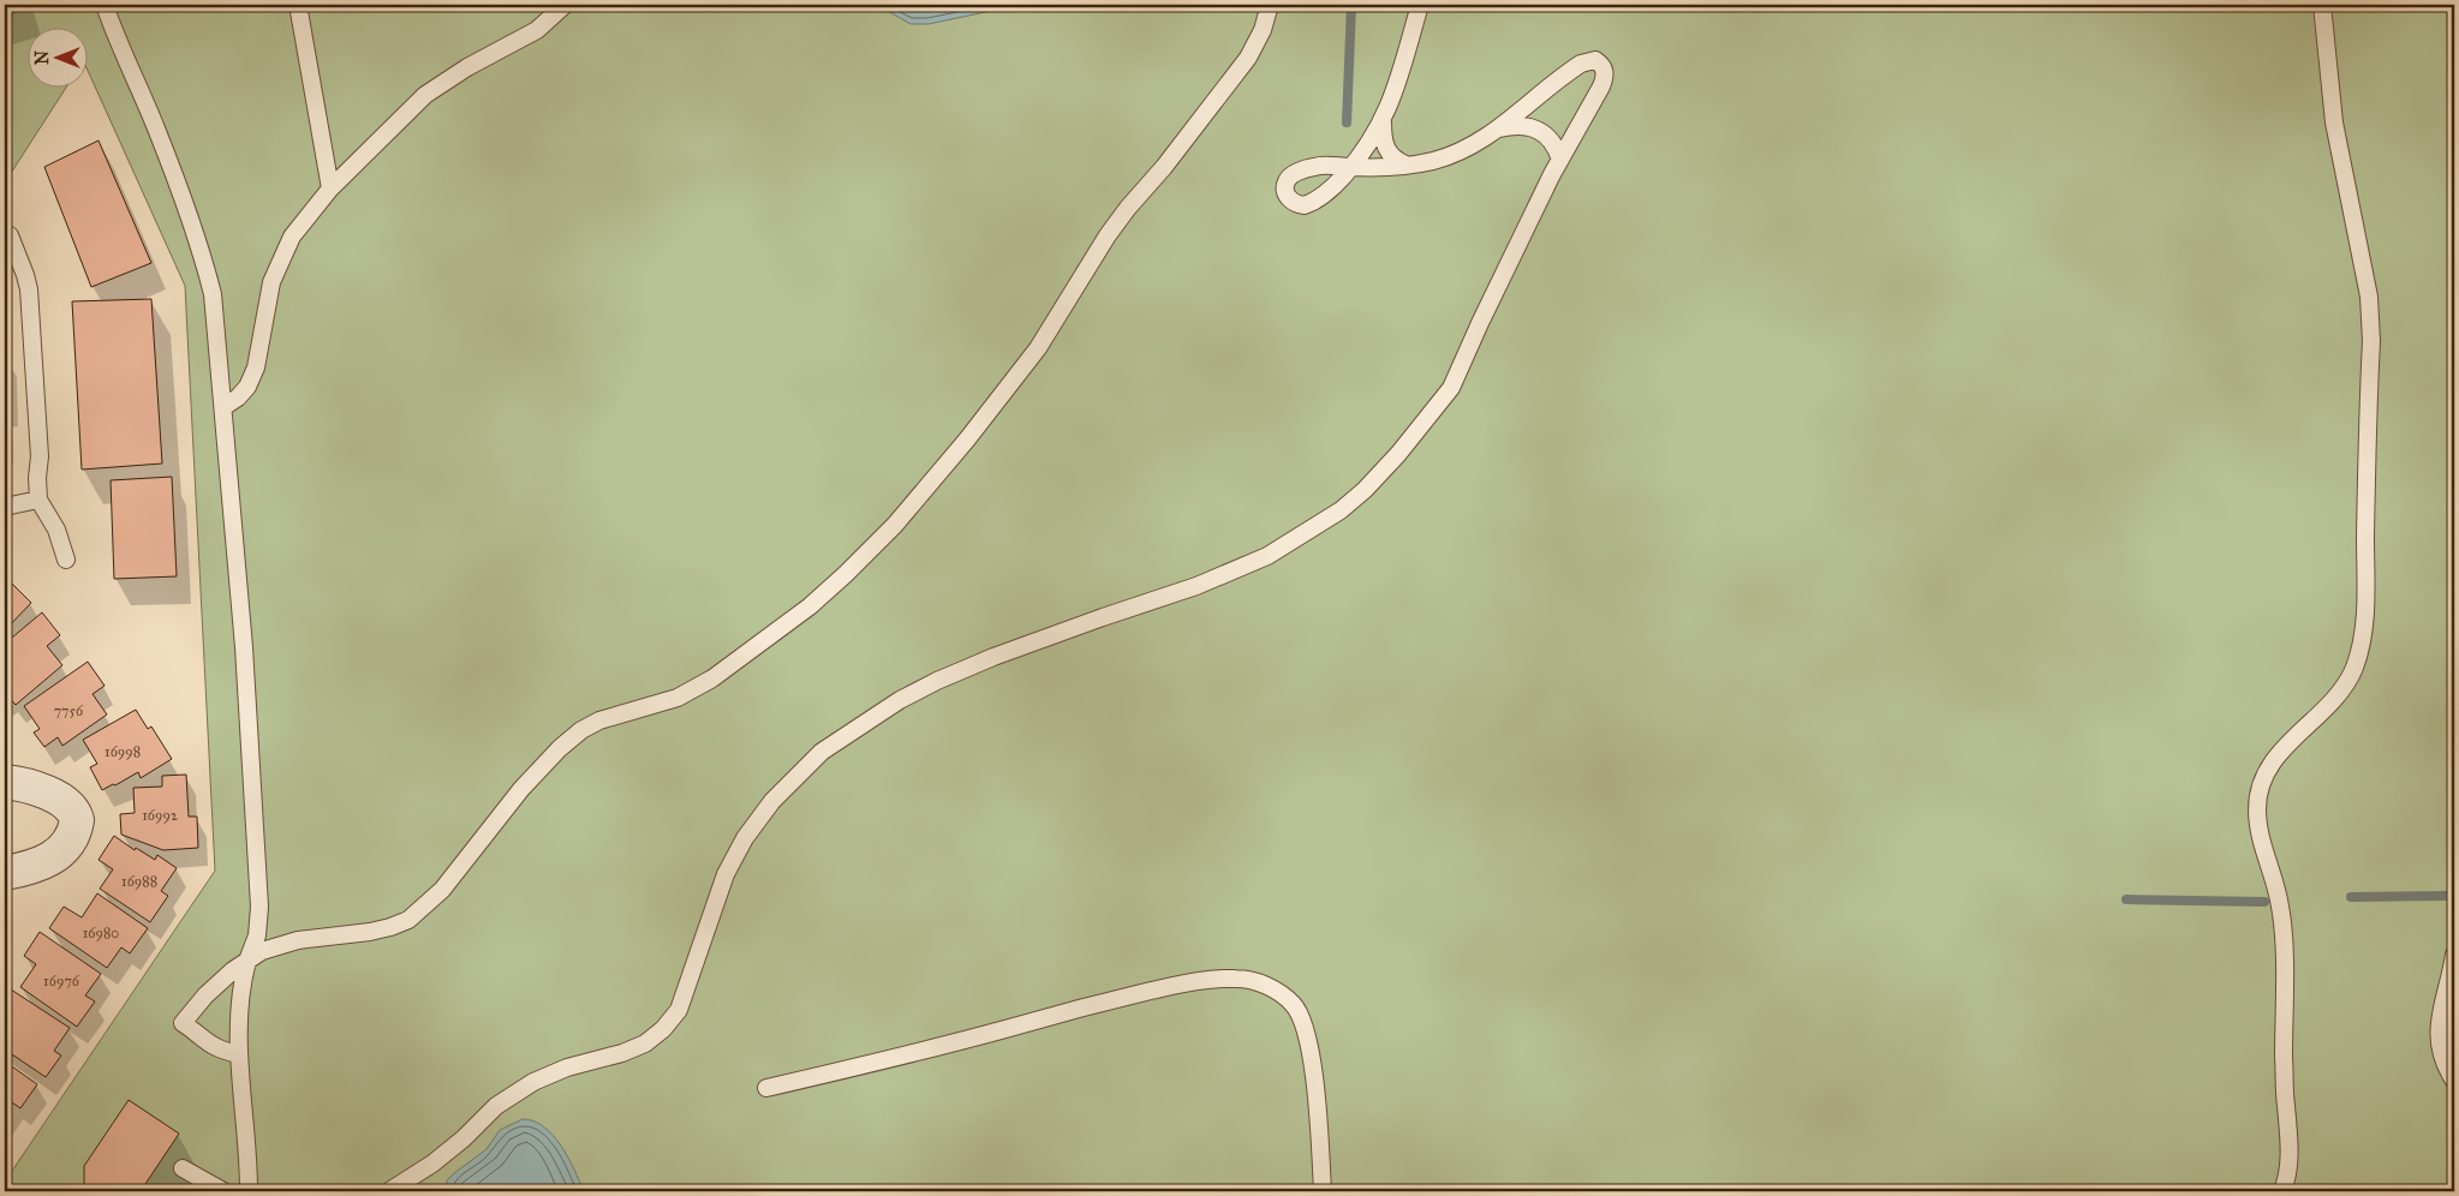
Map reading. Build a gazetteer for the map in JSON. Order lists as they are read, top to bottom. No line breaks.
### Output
{"house_numbers":["7756","16998","16992","16988","16980","16976"],"north":"left"}
